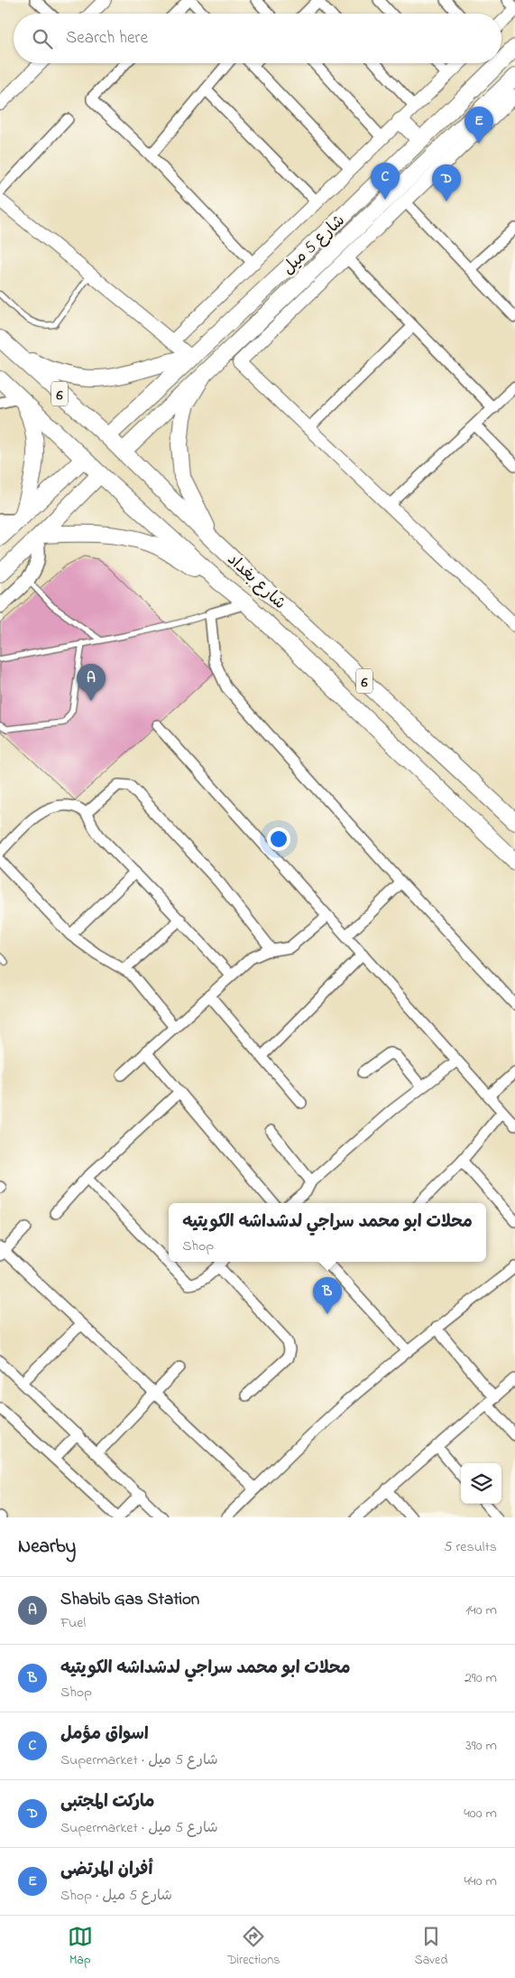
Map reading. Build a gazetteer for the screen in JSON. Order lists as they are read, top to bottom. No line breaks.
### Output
{"streets":{"main road":["شارع 5 ميل","6","شارع بغداد"]},"crossings":[["شارع 5 ميل","شارع بغداد"]],"page":{"search":"Search here","pins":["E","C","D","A","B"],"popup":["محلات ابو محمد سراجي لدشداشه الكويتيه","Shop"],"heading":["Nearby","5 results"],"list":[{"mark":"A","name":"Shabib Gas Station","note":"Fuel","value":"140 m"},{"mark":"B","name":"محلات ابو محمد سراجي لدشداشه الكويتيه","note":"Shop","value":"290 m"},{"mark":"C","name":"اسواق مؤمل","note":"Supermarket · شارع 5 ميل","value":"390 m"},{"mark":"D","name":"ماركت المجتبى","note":"Supermarket · شارع 5 ميل","value":"400 m"},{"mark":"E","name":"أفران المرتضى","note":"Shop · شارع 5 ميل","value":"440 m"}],"nav":["Map","Directions","Saved"]}}
